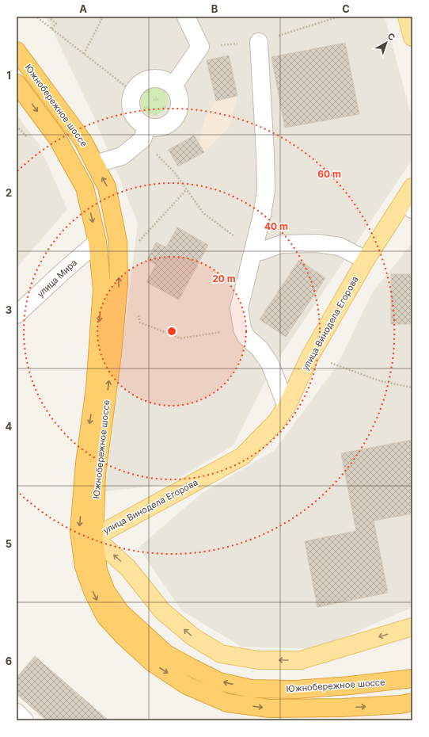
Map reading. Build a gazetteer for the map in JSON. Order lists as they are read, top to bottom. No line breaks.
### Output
{"streets":{"highway":["Южнобережное шоссе"],"main road":["улица Винодела Егорова"],"street":["улица Мира"]},"crossings":[["Южнобережное шоссе","улица Мира"],["Южнобережное шоссе","улица Винодела Егорова"]],"north":"top right","grid":{"columns":["A","B","C"],"rows":["1","2","3","4","5","6"]},"rings":["60 m","40 m","20 m"]}
